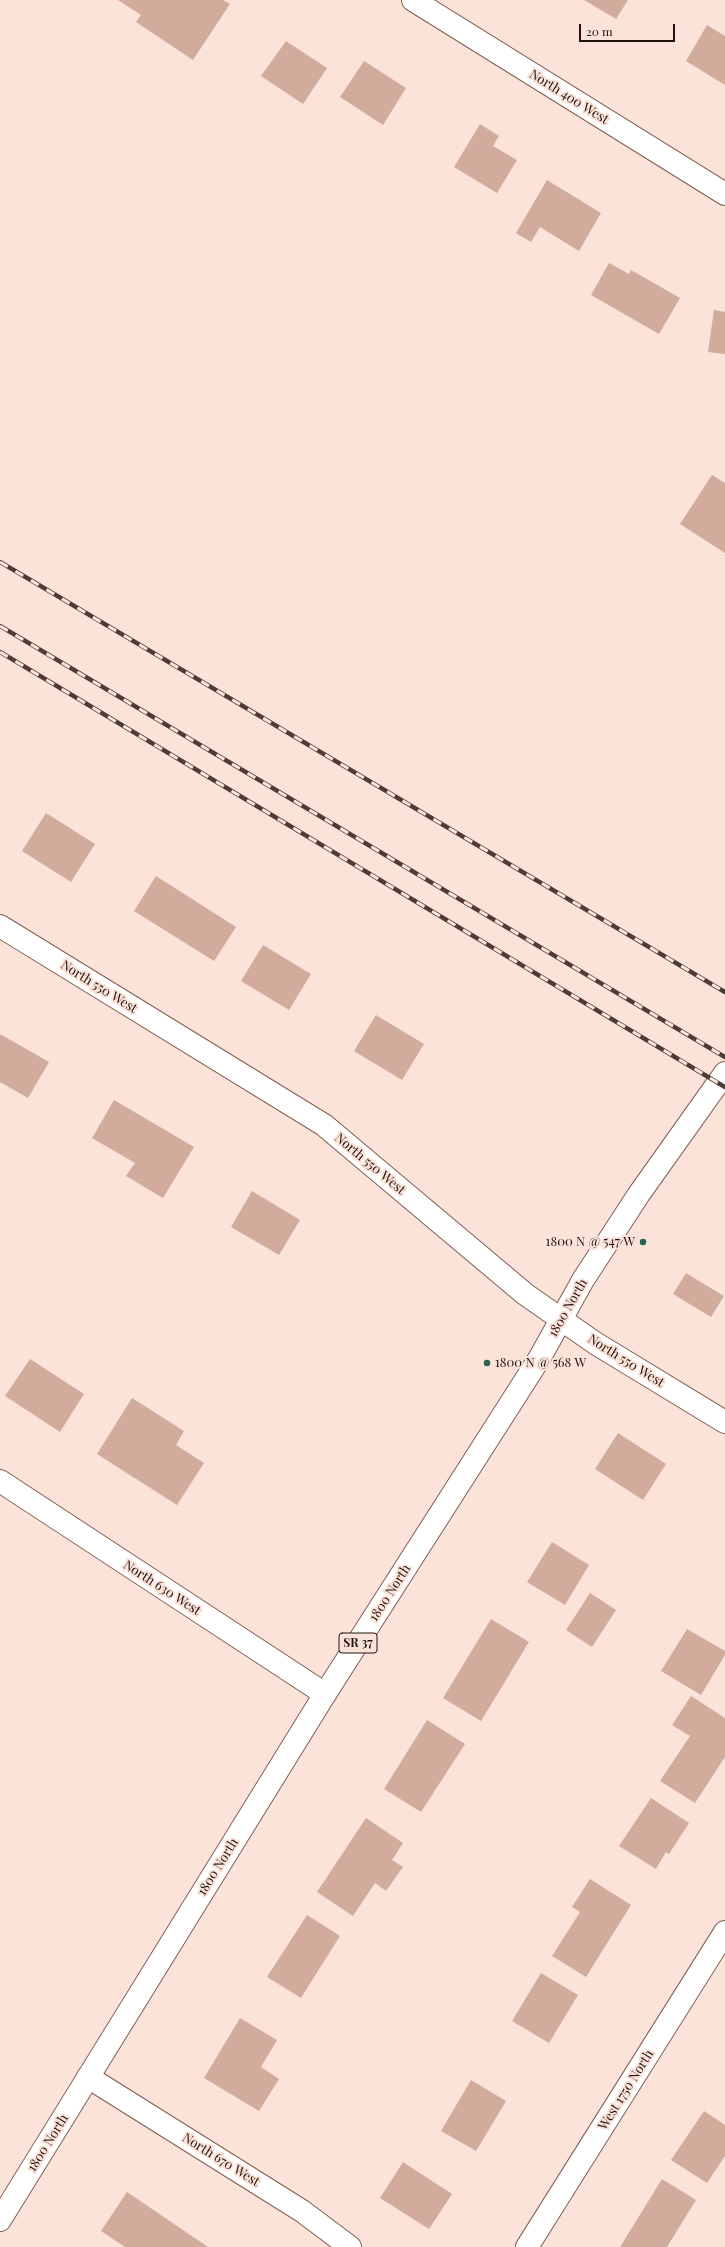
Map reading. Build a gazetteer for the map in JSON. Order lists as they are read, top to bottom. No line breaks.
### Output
{"streets":{"street":["North 400 West","North 550 West","1800 North","North 630 West","SR 37","West 1750 North","North 670 West"]},"crossings":[["North 550 West","1800 North"],["1800 North","North 630 West"],["1800 North","North 670 West"]],"places":["1800 N @ 547 W","1800 N @ 568 W"],"scale_bar":"20 m"}
